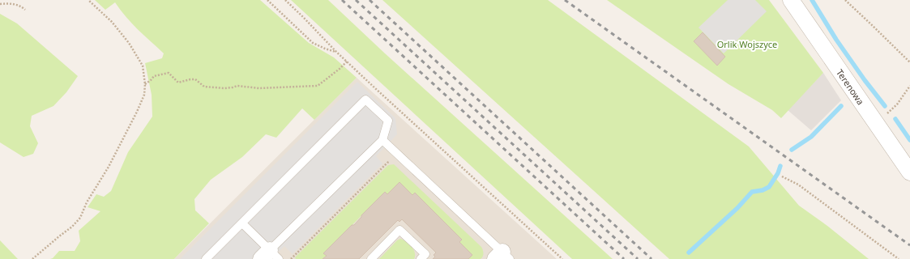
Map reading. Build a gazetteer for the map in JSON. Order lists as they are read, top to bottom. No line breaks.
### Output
{"streets":{"street":["Terenowa"]},"parks":["Orlik Wojszyce"]}
